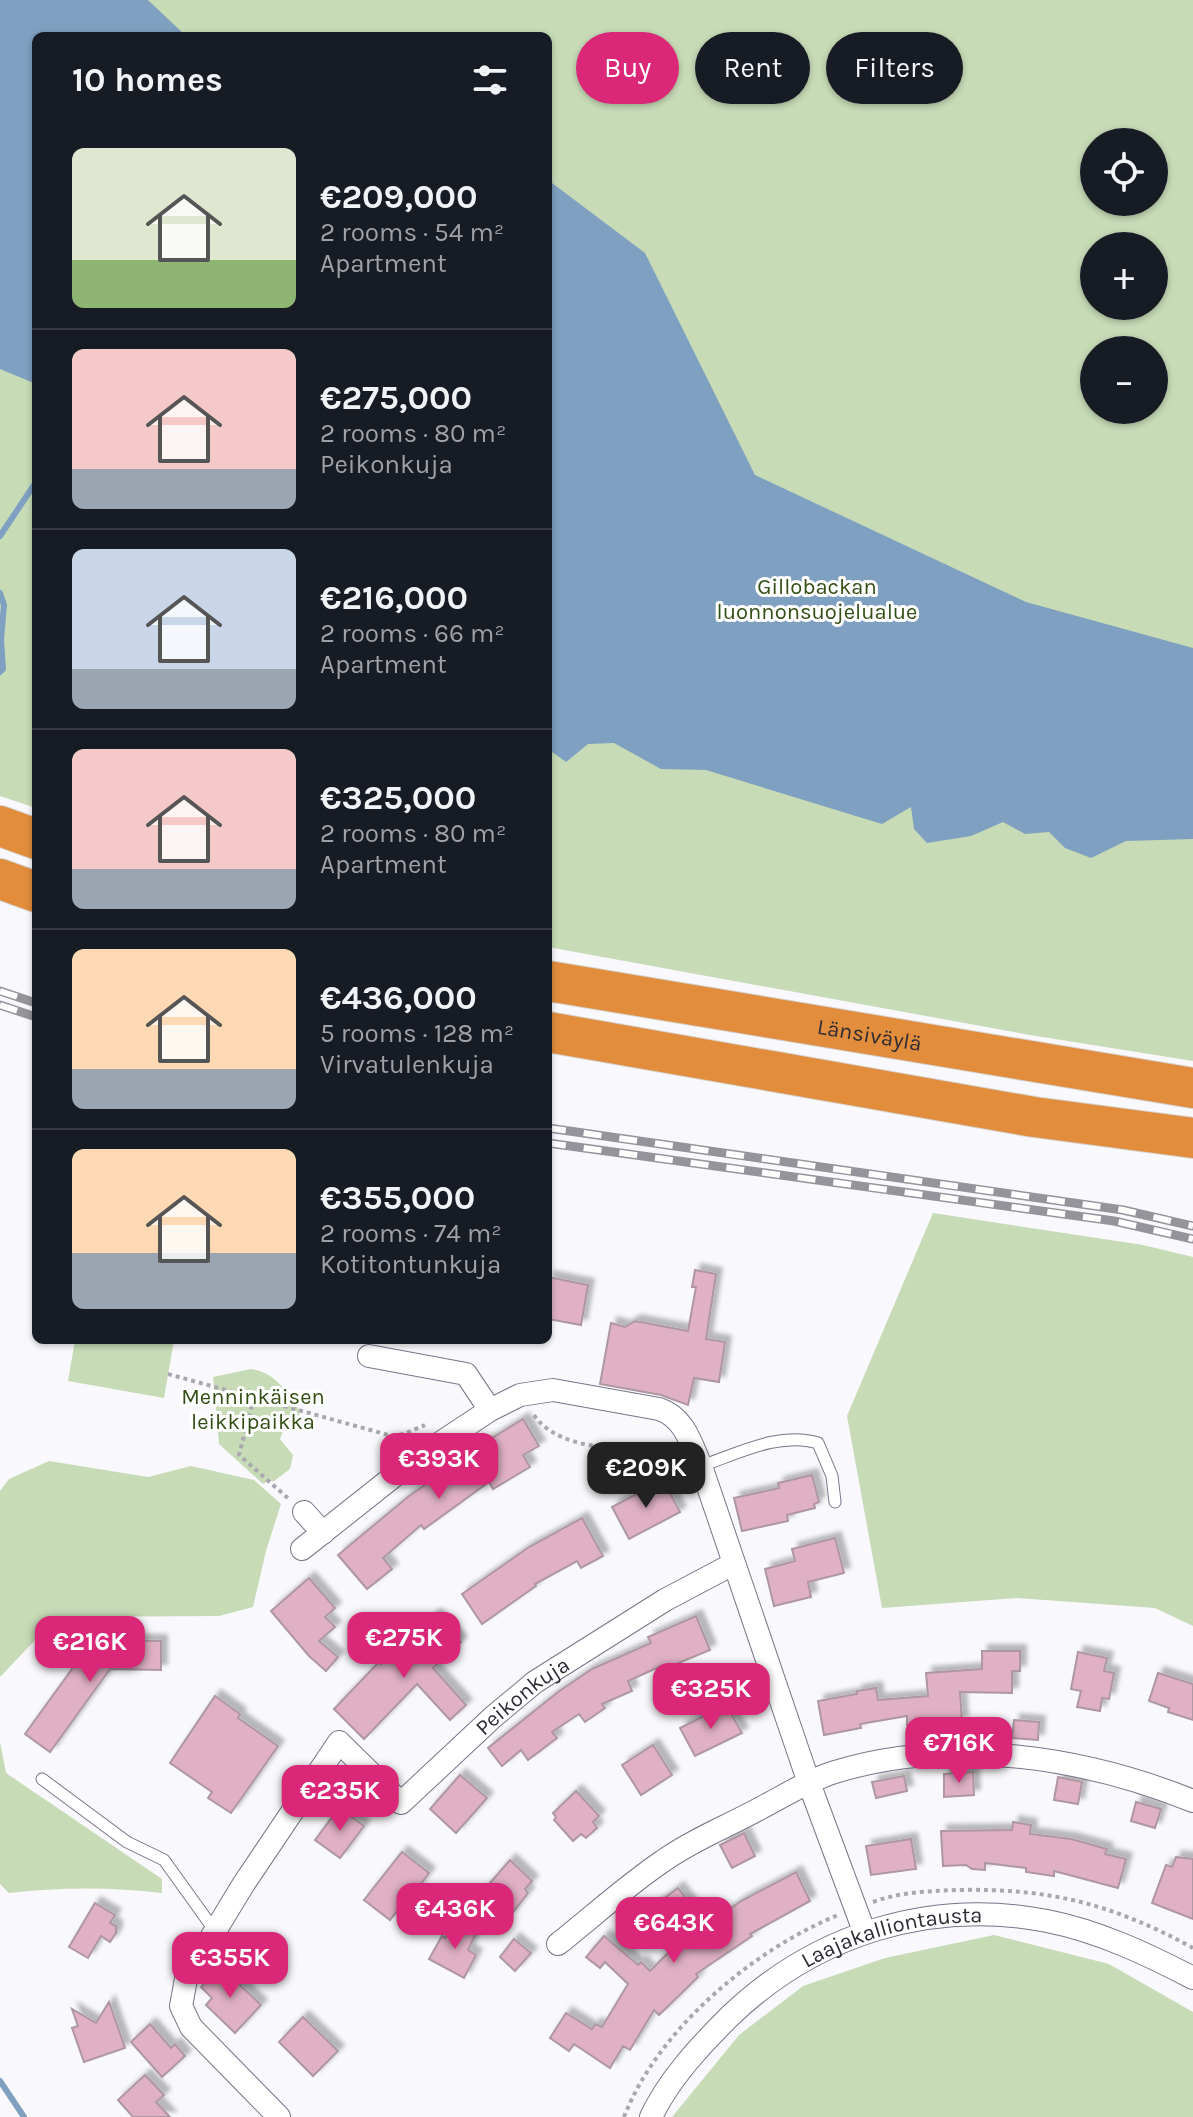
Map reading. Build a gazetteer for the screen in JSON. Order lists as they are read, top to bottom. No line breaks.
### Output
{"streets":{"highway":["Länsiväylä"],"street":["Peikonkuja","Laajakalliontausta"]},"parks":["Gillobackan luonnonsuojelualue","Menninkäisen leikkipaikka"],"page":{"chip":["Buy","Rent","Filters"],"heading":"10 homes","map_buttons":["+","−"],"list":[{"name":"€209,000","note":"2 rooms · 54 m² · Apartment"},{"name":"€275,000","note":"2 rooms · 80 m² · Peikonkuja"},{"name":"€216,000","note":"2 rooms · 66 m² · Apartment"},{"name":"€325,000","note":"2 rooms · 80 m² · Apartment"},{"name":"€436,000","note":"5 rooms · 128 m² · Virvatulenkuja"},{"name":"€355,000","note":"2 rooms · 74 m² · Kotitontunkuja"}],"price":["€393K","€209K","€275K","€216K","€325K","€716K","€235K","€436K","€643K","€355K"]}}
